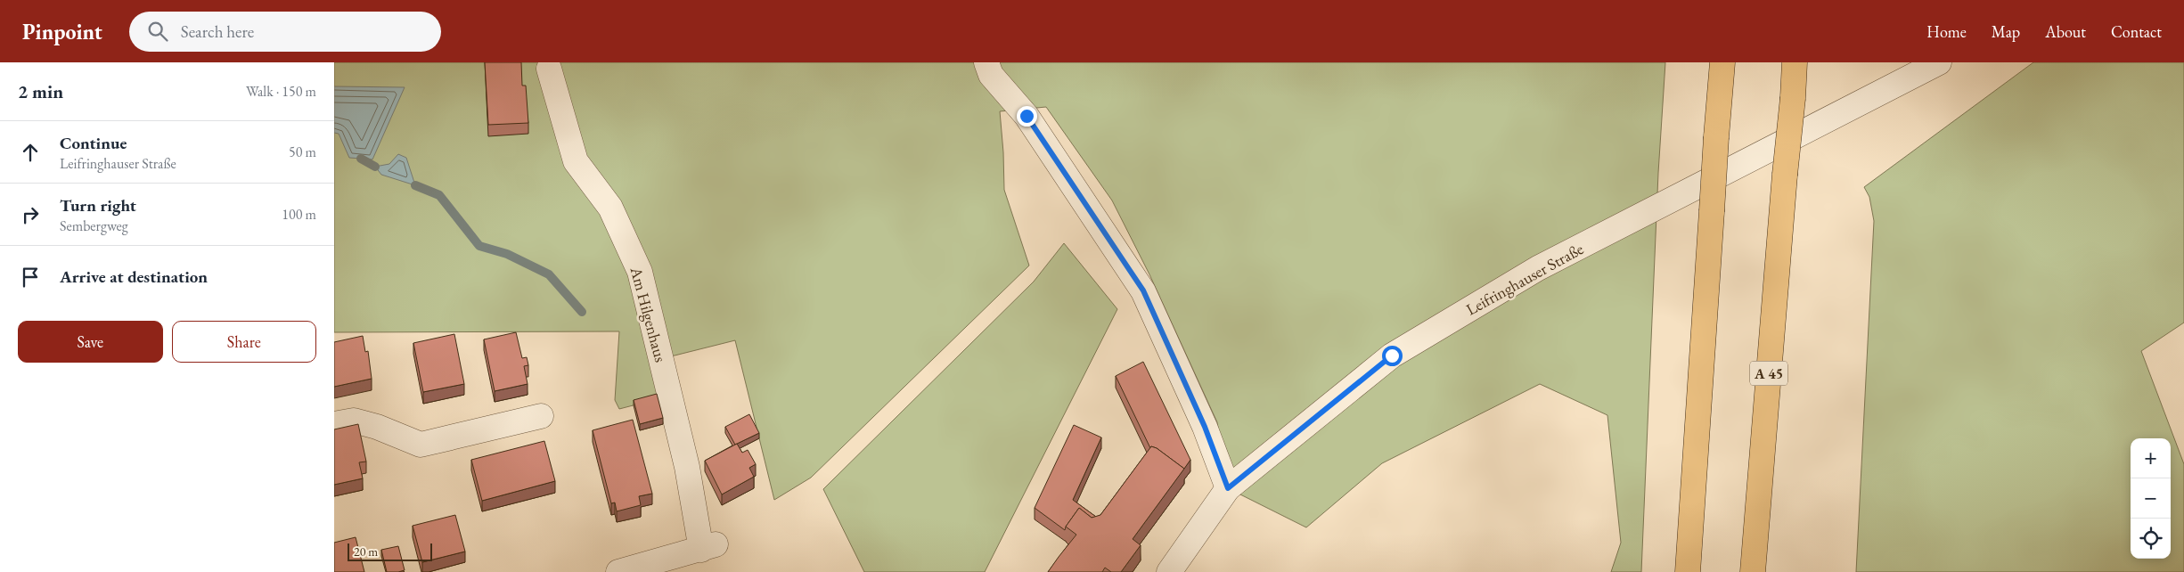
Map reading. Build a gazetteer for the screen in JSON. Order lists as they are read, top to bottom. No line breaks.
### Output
{"streets":{"highway":["A 45"],"street":["Leifringhauser Straße","Am Hilgenhaus"]},"scale_bar":"20 m","page":{"header":"Pinpoint","search":"Search here","nav":["Home","Map","About","Contact"],"heading":["2 min","Walk · 150 m"],"list":[["Continue","Leifringhauser Straße","50 m"],["Turn right","Sembergweg","100 m"],"Arrive at destination"],"buttons":["Save","Share"],"map_buttons":["+","−"],"scale":"20 m"}}
